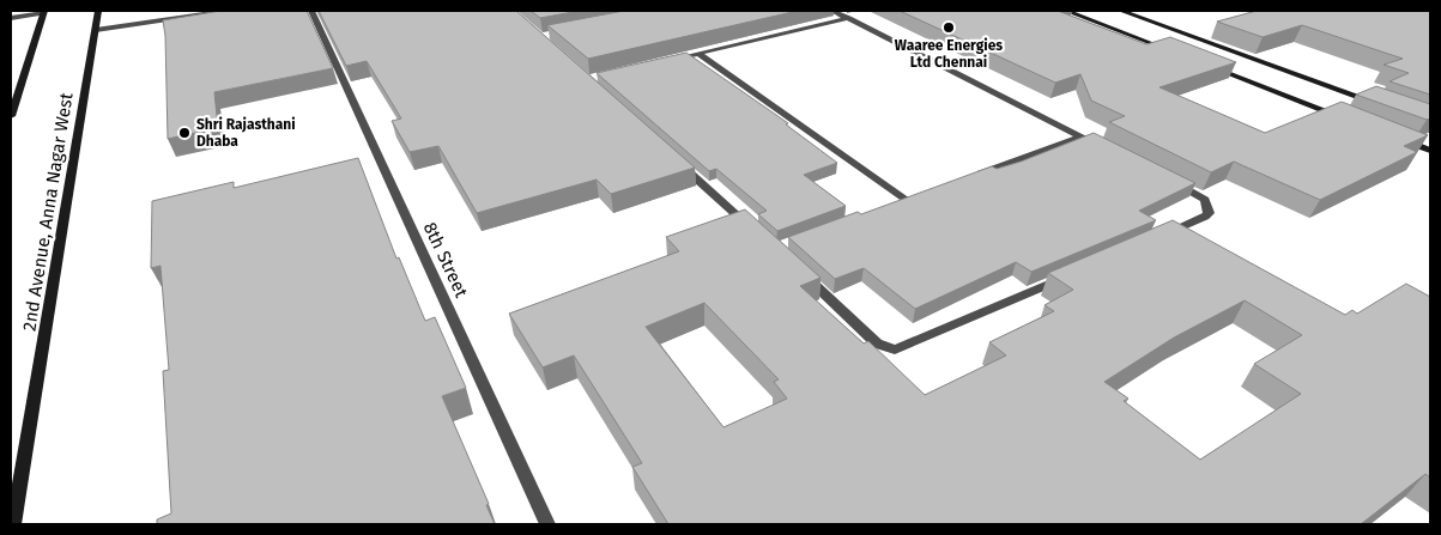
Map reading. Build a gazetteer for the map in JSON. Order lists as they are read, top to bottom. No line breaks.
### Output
{"streets":{"main road":["2nd Avenue, Anna Nagar West"],"street":["8th Street"]},"places":["Waaree Energies Ltd Chennai","Shri Rajasthani Dhaba"]}
